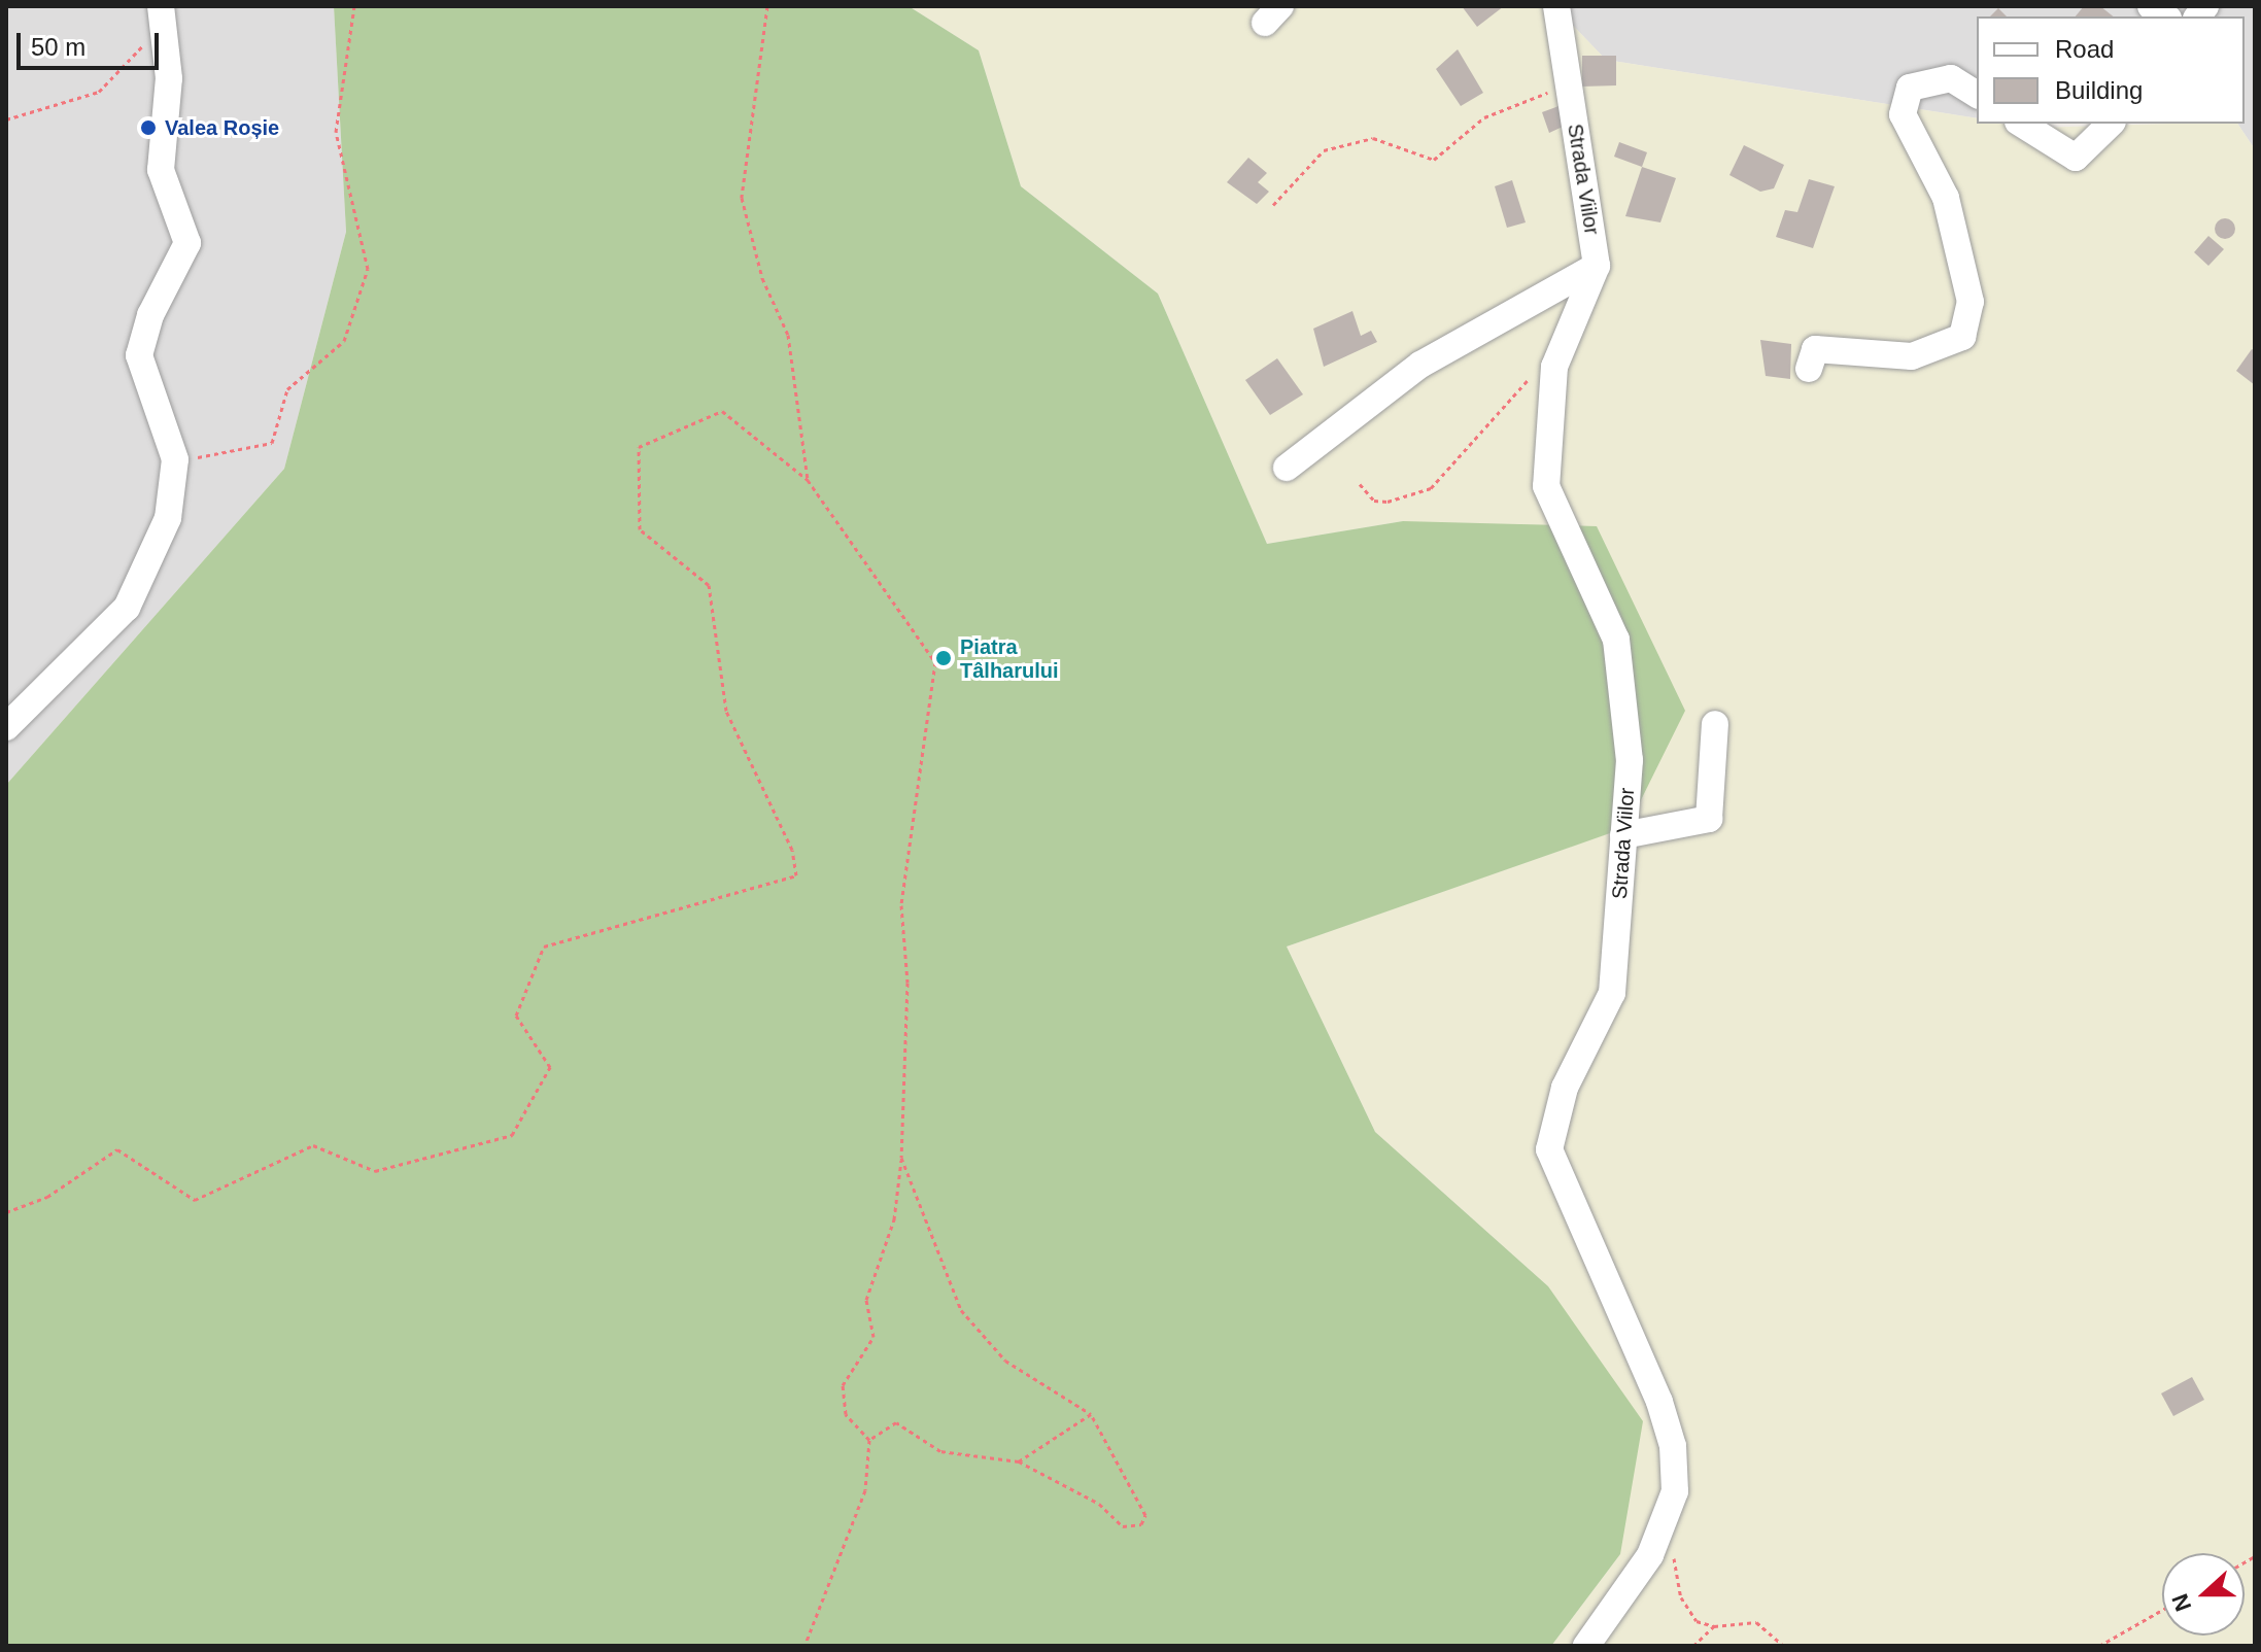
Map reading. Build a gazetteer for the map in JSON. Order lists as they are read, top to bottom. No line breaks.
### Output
{"streets":{"street":["Strada Viilor"]},"places":["Valea Roșie","Piatra Tâlharului"],"legend":["Road","Building"],"scale_bar":"50 m","north":"left"}
